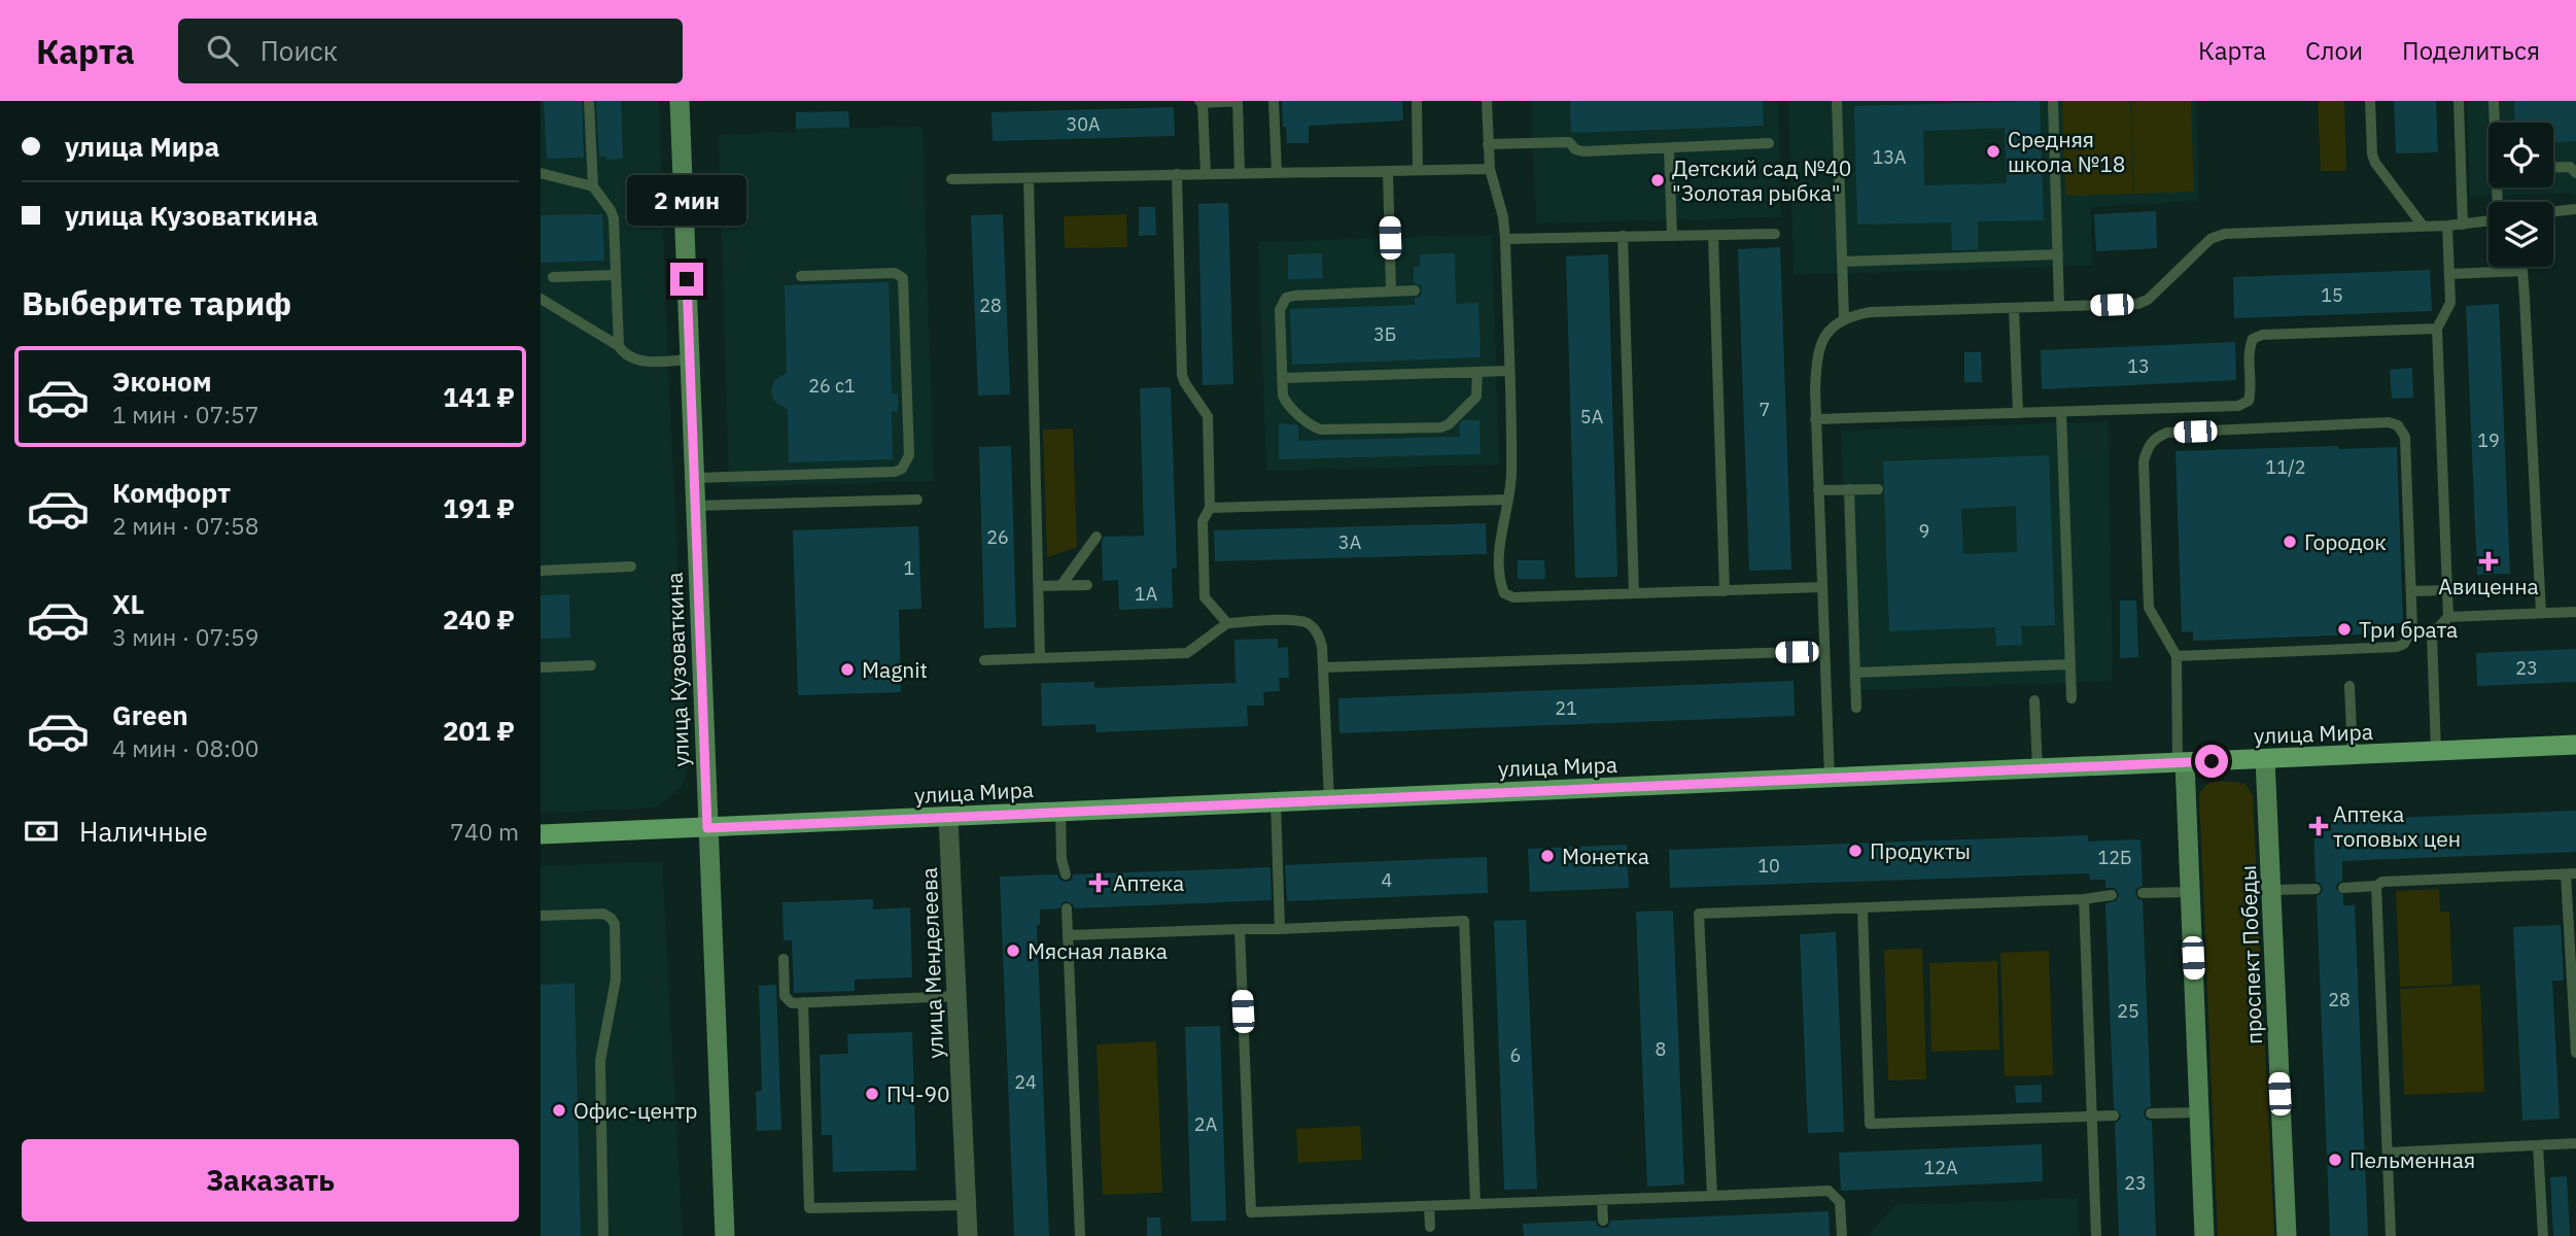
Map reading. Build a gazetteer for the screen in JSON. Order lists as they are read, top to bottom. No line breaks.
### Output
{"streets":{"main road":["улица Кузоваткина","улица Мира","проспект Победы"],"street":["улица Менделеева"]},"crossings":[["улица Кузоваткина","улица Мира"],["улица Мира","проспект Победы"],["улица Мира","улица Менделеева"]],"places":{"other":["Средняя школа №18","Детский сад №40 \"Золотая рыбка\"","Городок","Три брата","Magnit","Продукты","Монетка","Мясная лавка","ПЧ-90","Офис-центр","Пельменная"],"health":["Авиценна","Аптека топовых цен","Аптека"]},"house_numbers":["30А","13А","15","28","3Б","13","26 с1","7","5А","19","11/2","9","26","3А","1","1А","23","21","12Б","10","4","28","25","8","6","24","2А","12А","23"],"page":{"header":"Карта","search":"Поиск","nav":["Карта","Слои","Поделиться"],"banner":["улица Мира","улица Кузоваткина"],"bubble":"2 мин","heading":"Выберите тариф","list":[{"name":"Эконом","note":"1 мин · 07:57","value":"141 ₽"},{"name":"Комфорт","note":"2 мин · 07:58","value":"191 ₽"},{"name":"XL","note":"3 мин · 07:59","value":"240 ₽"},{"name":"Green","note":"4 мин · 08:00","value":"201 ₽"}],"pay":["Наличные","740 m"],"buttons":"Заказать"}}
